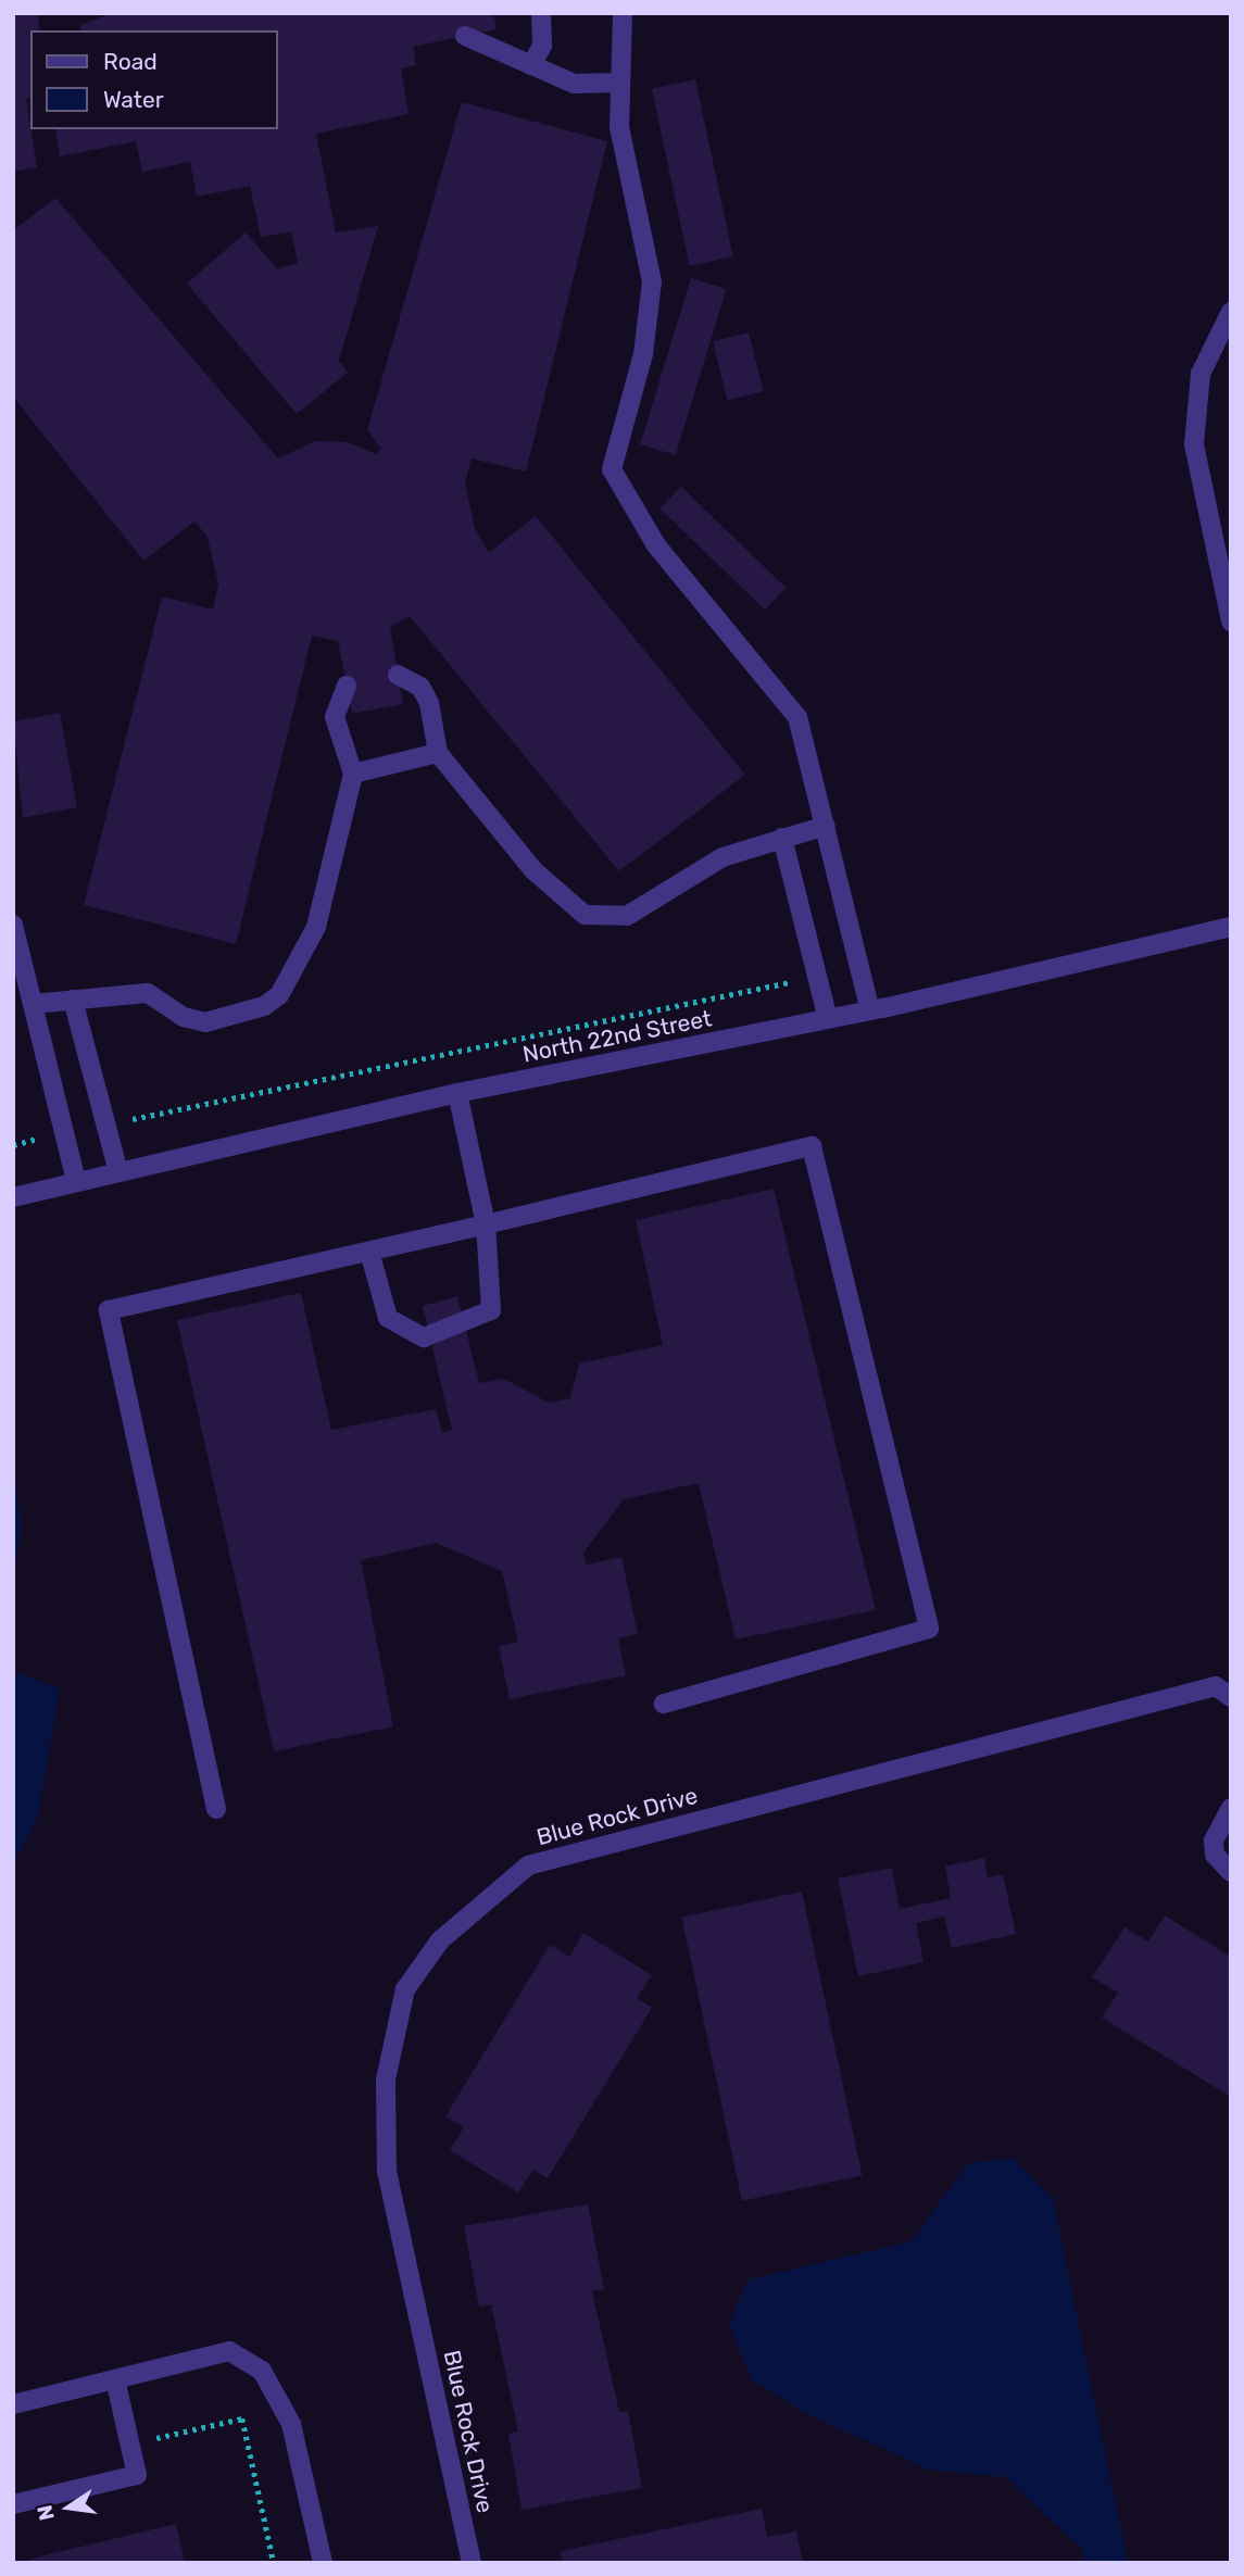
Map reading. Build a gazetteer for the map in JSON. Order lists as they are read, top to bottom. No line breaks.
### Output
{"streets":{"street":["North 22nd Street","Blue Rock Drive"]},"legend":["Road","Water"],"north":"left"}
